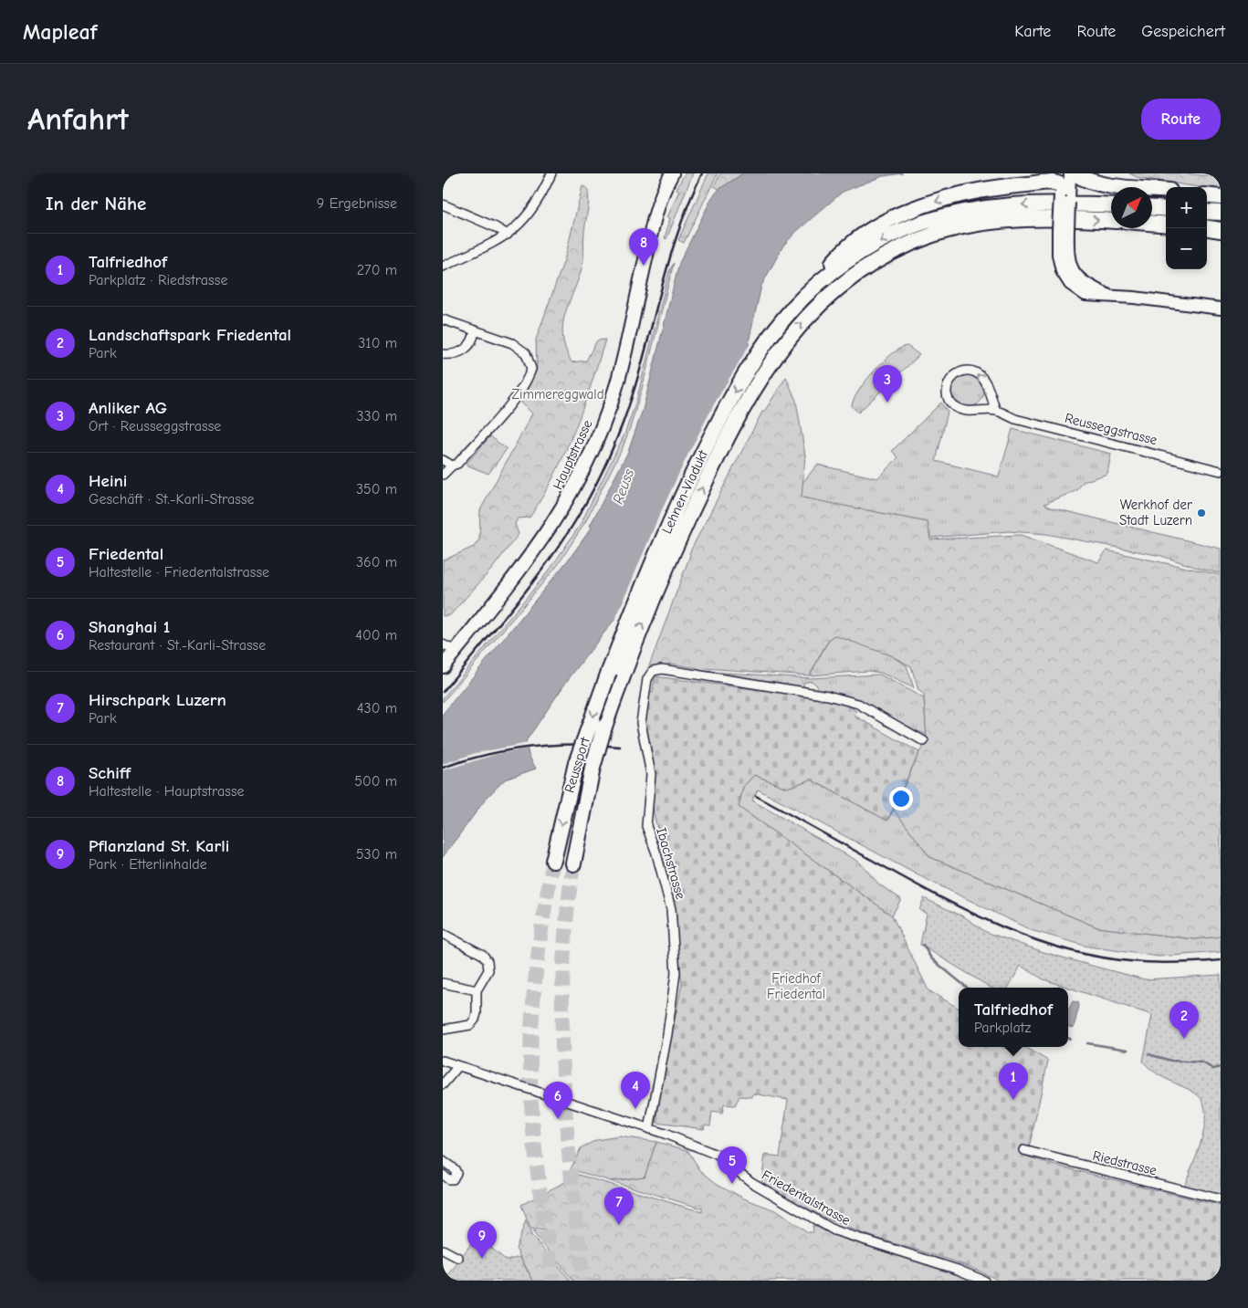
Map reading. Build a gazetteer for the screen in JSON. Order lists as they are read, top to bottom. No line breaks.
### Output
{"streets":{"highway":["Lehnen-Viadukt","Reussport"],"main road":["Hauptstrasse"],"street":["Reusseggstrasse","Ibachstrasse","Riedstrasse","Friedentalstrasse"]},"crossings":[["Lehnen-Viadukt","Reussport"],["Ibachstrasse","Friedentalstrasse"]],"one_way":["Lehnen-Viadukt","Reussport"],"water":["Reuss"],"parks":["Zimmereggwald","Friedhof Friedental"],"places":["Werkhof der Stadt Luzern"],"north":"top right","page":{"header":"Mapleaf","nav":["Karte","Route","Gespeichert"],"buttons":"Route","title":"Anfahrt","heading":["In der Nähe","9 Ergebnisse"],"map_buttons":["+","−"],"pins":["8","3","2","1","4","6","5","7","9"],"list":[{"mark":"1","name":"Talfriedhof","note":"Parkplatz · Riedstrasse","value":"270 m"},{"mark":"2","name":"Landschaftspark Friedental","note":"Park","value":"310 m"},{"mark":"3","name":"Anliker AG","note":"Ort · Reusseggstrasse","value":"330 m"},{"mark":"4","name":"Heini","note":"Geschäft · St.-Karli-Strasse","value":"350 m"},{"mark":"5","name":"Friedental","note":"Haltestelle · Friedentalstrasse","value":"360 m"},{"mark":"6","name":"Shanghai 1","note":"Restaurant · St.-Karli-Strasse","value":"400 m"},{"mark":"7","name":"Hirschpark Luzern","note":"Park","value":"430 m"},{"mark":"8","name":"Schiff","note":"Haltestelle · Hauptstrasse","value":"500 m"},{"mark":"9","name":"Pflanzland St. Karli","note":"Park · Etterlinhalde","value":"530 m"}],"popup":["Talfriedhof","Parkplatz"]}}
